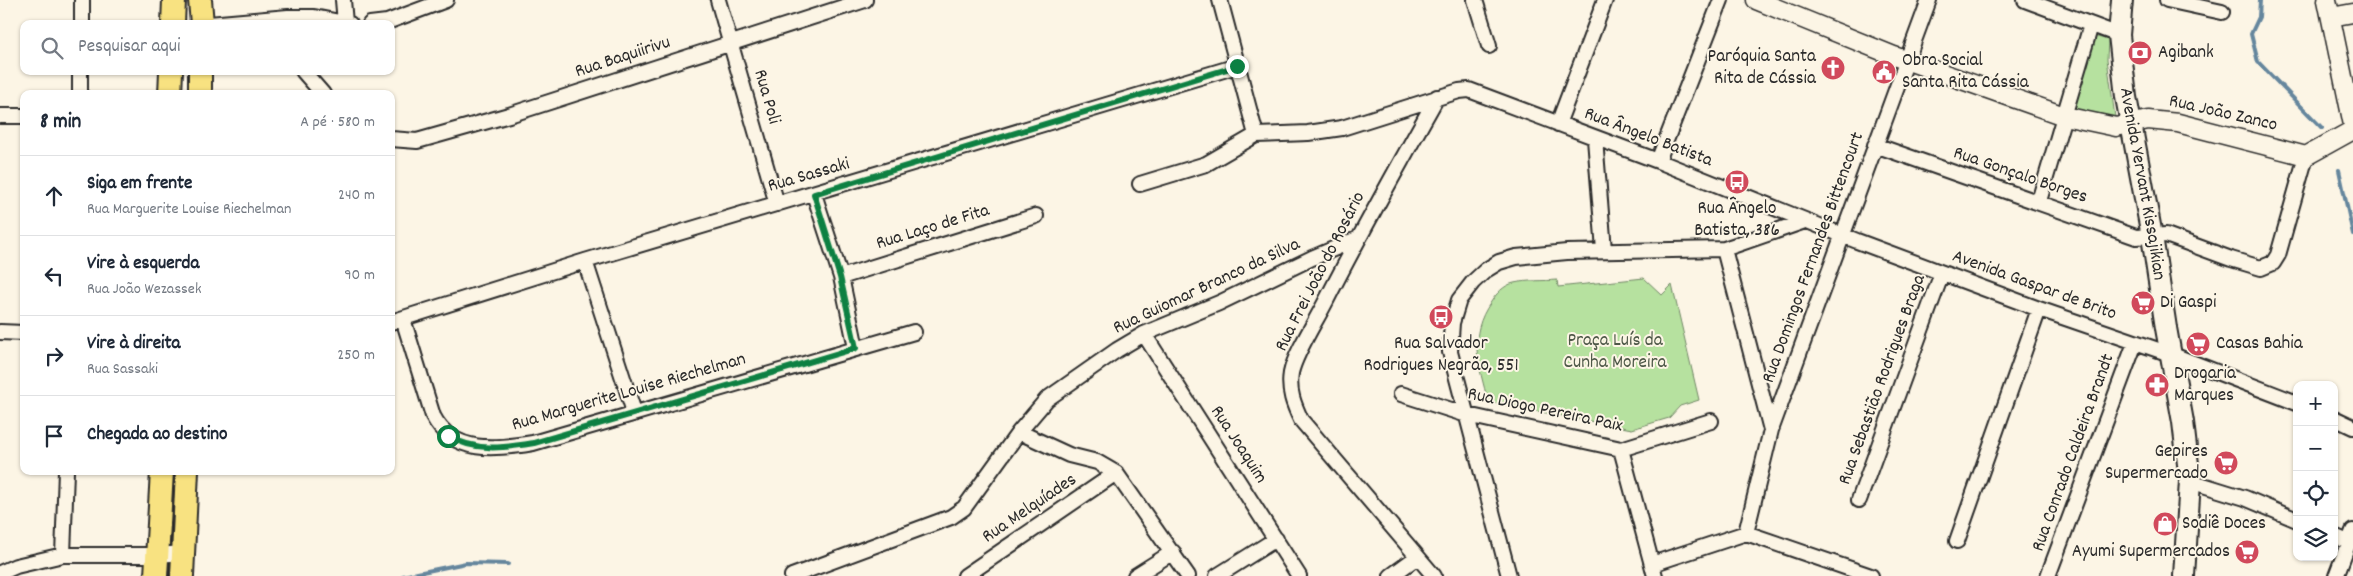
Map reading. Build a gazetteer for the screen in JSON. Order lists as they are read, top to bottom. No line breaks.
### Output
{"streets":{"main road":["Avenida Yervant Kissajikian"],"street":["Rua Baquiirivu","Rua Poli","Rua João Zanco","Rua Ângelo Batista","Rua Sassaki","Rua Gonçalo Borges","Rua Laço de Fita","Rua Domingos Fernandes Bittencourt","Rua Frei João do Rosário","Avenida Gaspar de Brito","Rua Guiomar Branco da Silva","Rua Sebastião Rodrigues Braga","Rua Marguerite Louise Riechelman","Rua Diogo Pereira Paix","Rua Joaquim","Rua Conrado Caldeira Brandt","Rua Melquíades"]},"crossings":[["Rua Baquiirivu","Rua Poli"],["Rua Poli","Rua Sassaki"],["Rua João Zanco","Rua Gonçalo Borges"],["Rua João Zanco","Avenida Yervant Kissajikian"],["Rua João Zanco","Rua Domingos Fernandes Bittencourt"],["Rua Ângelo Batista","Rua Domingos Fernandes Bittencourt"],["Rua Ângelo Batista","Rua Frei João do Rosário"],["Rua Ângelo Batista","Avenida Gaspar de Brito"],["Rua Sassaki","Rua Marguerite Louise Riechelman"],["Rua Gonçalo Borges","Avenida Yervant Kissajikian"],["Rua Gonçalo Borges","Rua Domingos Fernandes Bittencourt"],["Avenida Yervant Kissajikian","Avenida Gaspar de Brito"],["Rua Domingos Fernandes Bittencourt","Avenida Gaspar de Brito"],["Rua Frei João do Rosário","Rua Guiomar Branco da Silva"],["Avenida Gaspar de Brito","Rua Sebastião Rodrigues Braga"],["Avenida Gaspar de Brito","Rua Conrado Caldeira Brandt"],["Rua Guiomar Branco da Silva","Rua Joaquim"]],"parks":["Praça Luís da Cunha Moreira"],"places":{"bank":["Agibank"],"church":["Paróquia Santa Rita de Cássia"],"public building":["Obra Social Santa Rita Cássia"],"bus stop":["Rua Ângelo Batista, 386","Rua Salvador Rodrigues Negrão, 551"],"supermarket":["Di Gaspi","Casas Bahia","Gepires Supermercado","Ayumi Supermercados"],"pharmacy":["Drogaria Marques"],"shop":["Sodiê Doces"]},"page":{"search":"Pesquisar aqui","heading":["8 min","A pé · 580 m"],"list":[["Siga em frente","Rua Marguerite Louise Riechelman","240 m"],["Vire à esquerda","Rua João Wezassek","90 m"],["Vire à direita","Rua Sassaki","250 m"],"Chegada ao destino"],"map_buttons":["+","−"]}}
